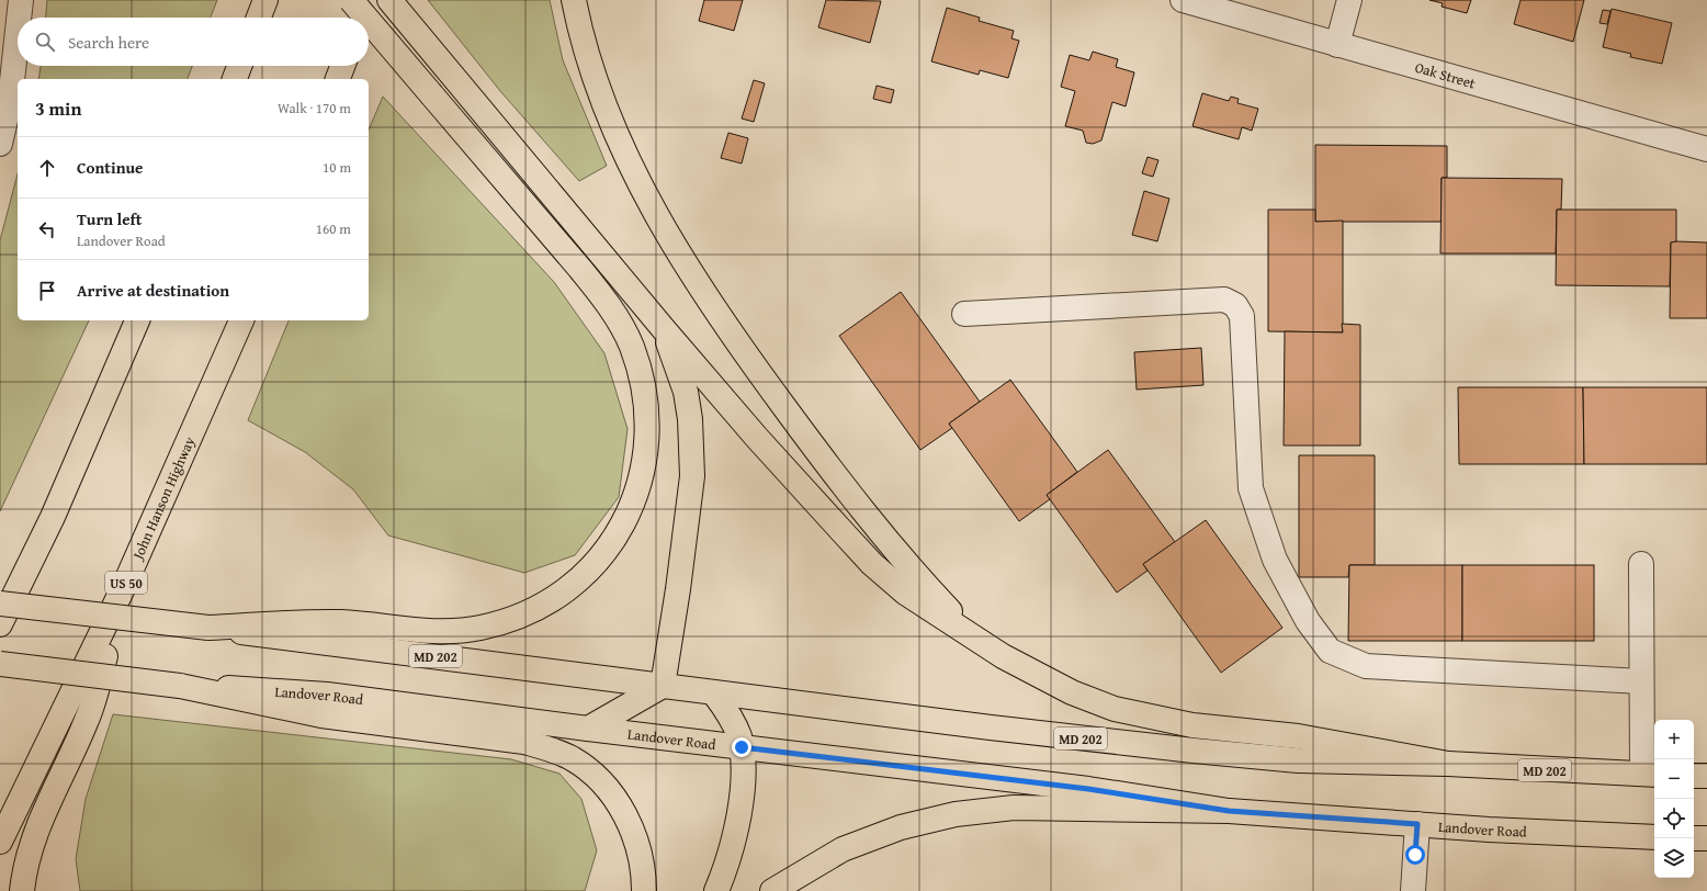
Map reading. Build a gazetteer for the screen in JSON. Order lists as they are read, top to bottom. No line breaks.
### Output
{"streets":{"main road":["John Hanson Highway","US 50","MD 202","Landover Road"],"street":["Oak Street"]},"page":{"search":"Search here","heading":["3 min","Walk · 170 m"],"list":[["Continue","10 m"],["Turn left","Landover Road","160 m"],"Arrive at destination"],"map_buttons":["+","−"]}}
